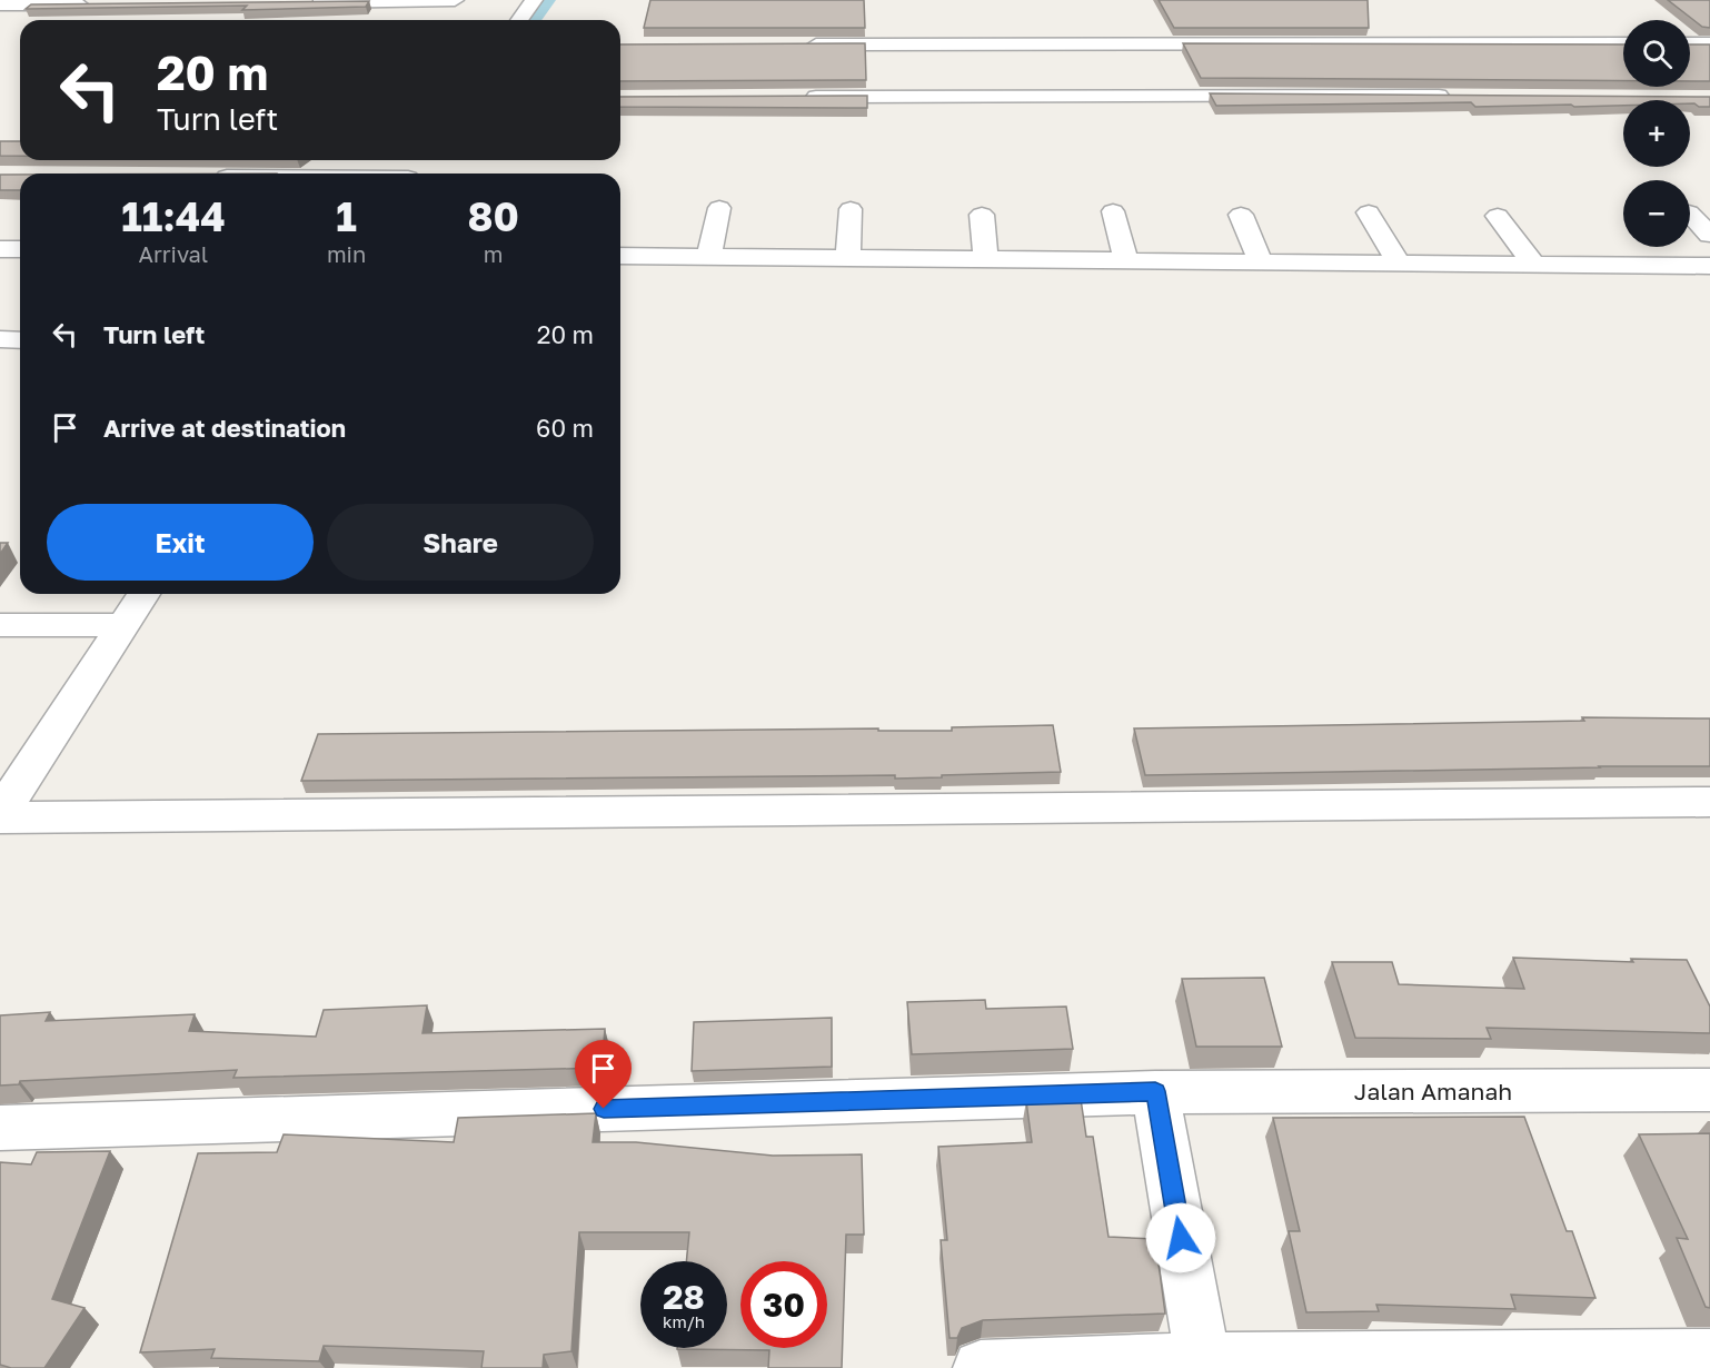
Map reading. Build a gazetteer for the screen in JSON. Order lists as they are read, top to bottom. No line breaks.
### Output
{"streets":{"street":["Jalan Amanah"]},"page":{"map_buttons":["+","−"],"turn":["20 m","Turn left"],"eta":["11:44","Arrival","1","min","80","m"],"list":[{"name":"Turn left","value":"20 m"},{"name":"Arrive at destination","value":"60 m"}],"buttons":["Exit","Share"],"speed":"28 km/h","limit":"30"}}
